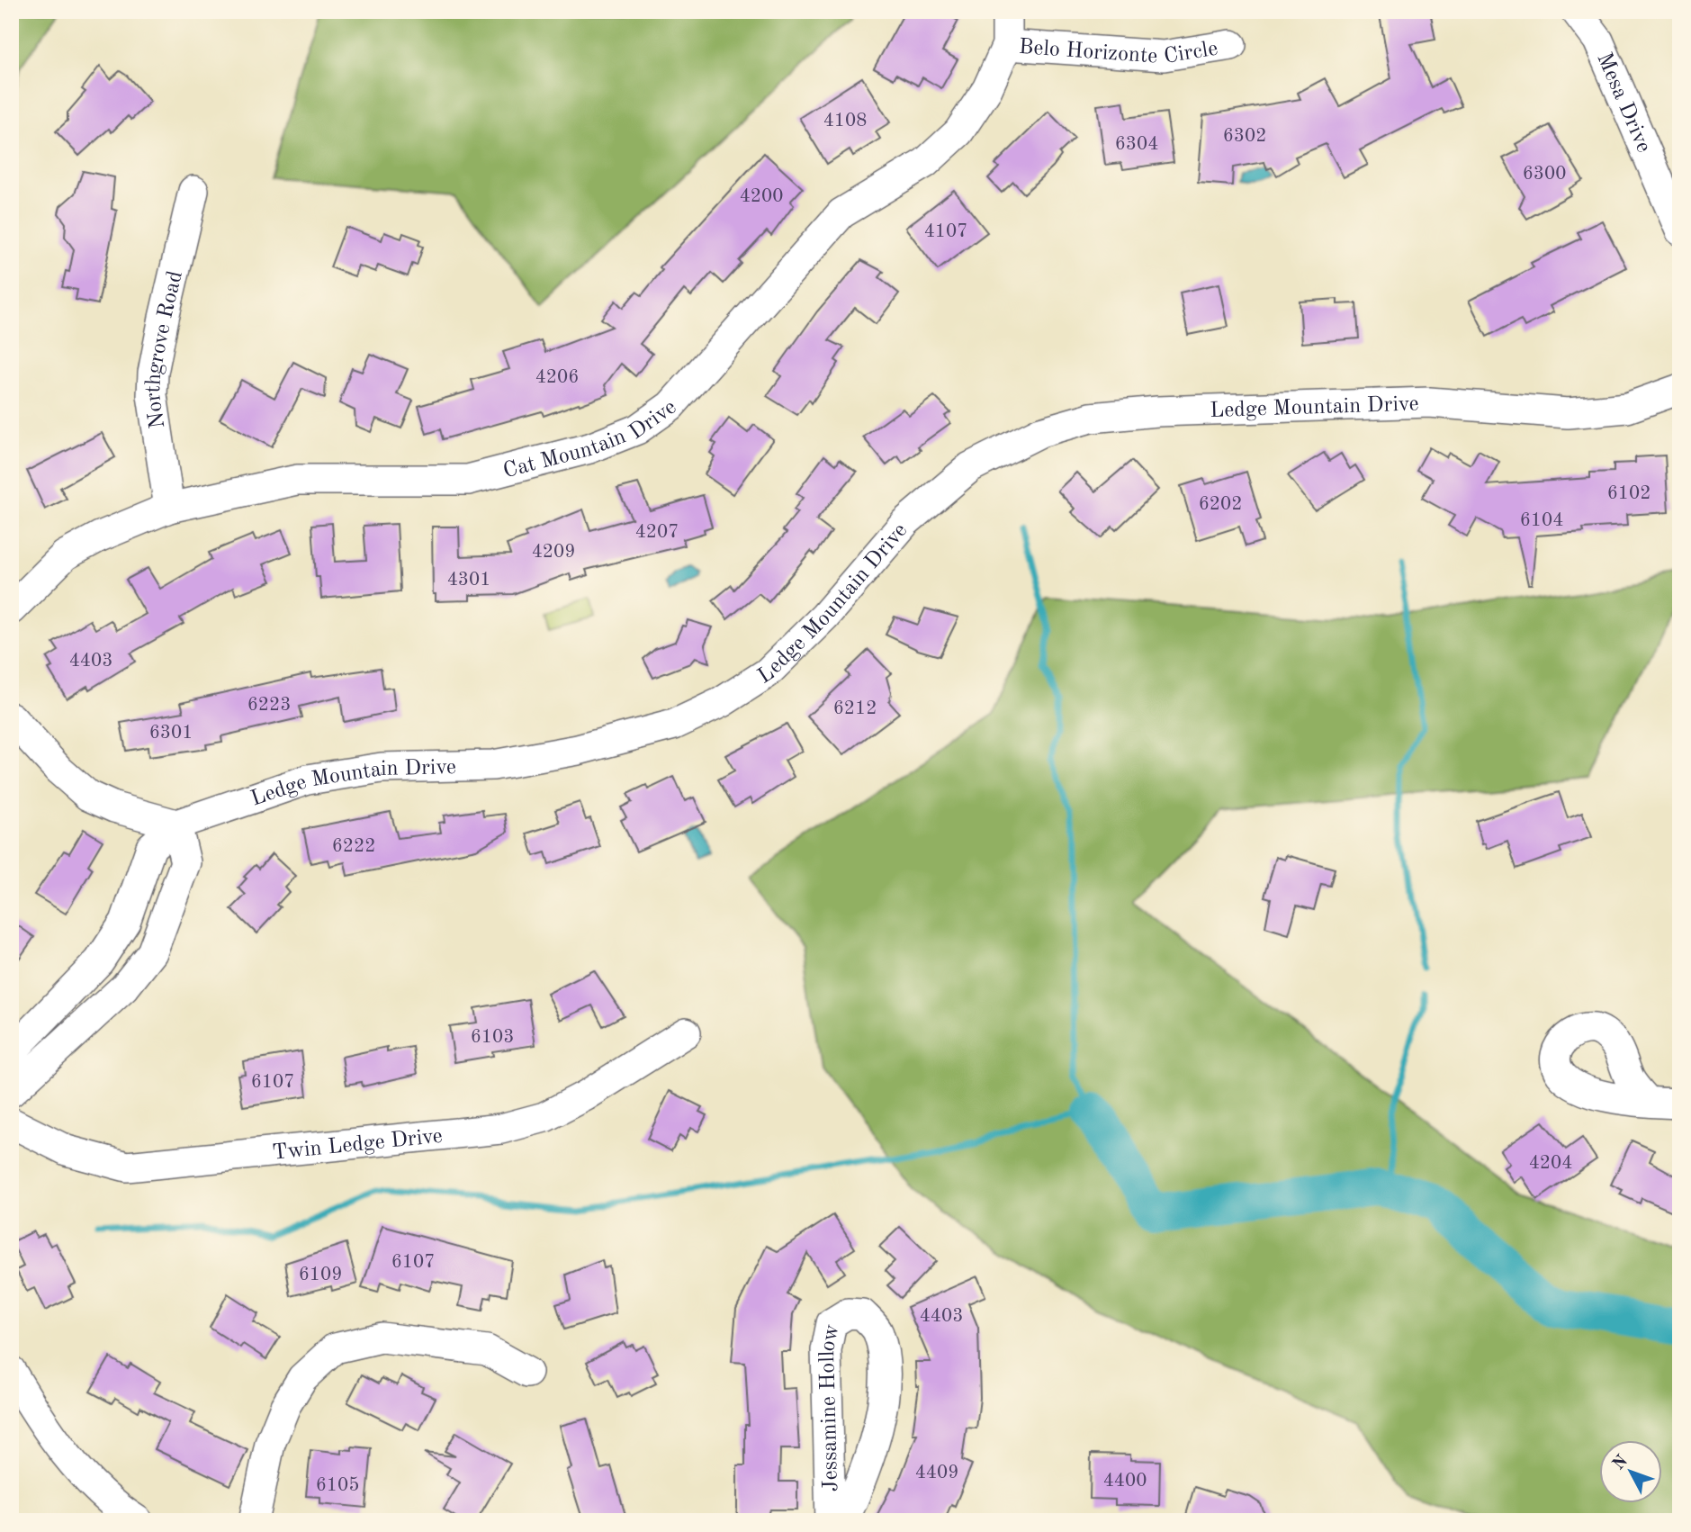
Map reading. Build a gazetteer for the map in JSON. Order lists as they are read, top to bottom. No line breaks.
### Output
{"streets":{"street":["Belo Horizonte Circle","Mesa Drive","Northgrove Road","Ledge Mountain Drive","Cat Mountain Drive","Twin Ledge Drive","Jessamine Hollow"]},"crossings":[["Belo Horizonte Circle","Cat Mountain Drive"],["Northgrove Road","Cat Mountain Drive"]],"house_numbers":["4108","6302","6304","6300","4200","4107","4206","6102","6202","6104","4207","4209","4301","4403","6223","6212","6301","6222","6103","6107","4204","6107","6109","4403","4409","4400","6105"],"north":"top left"}
